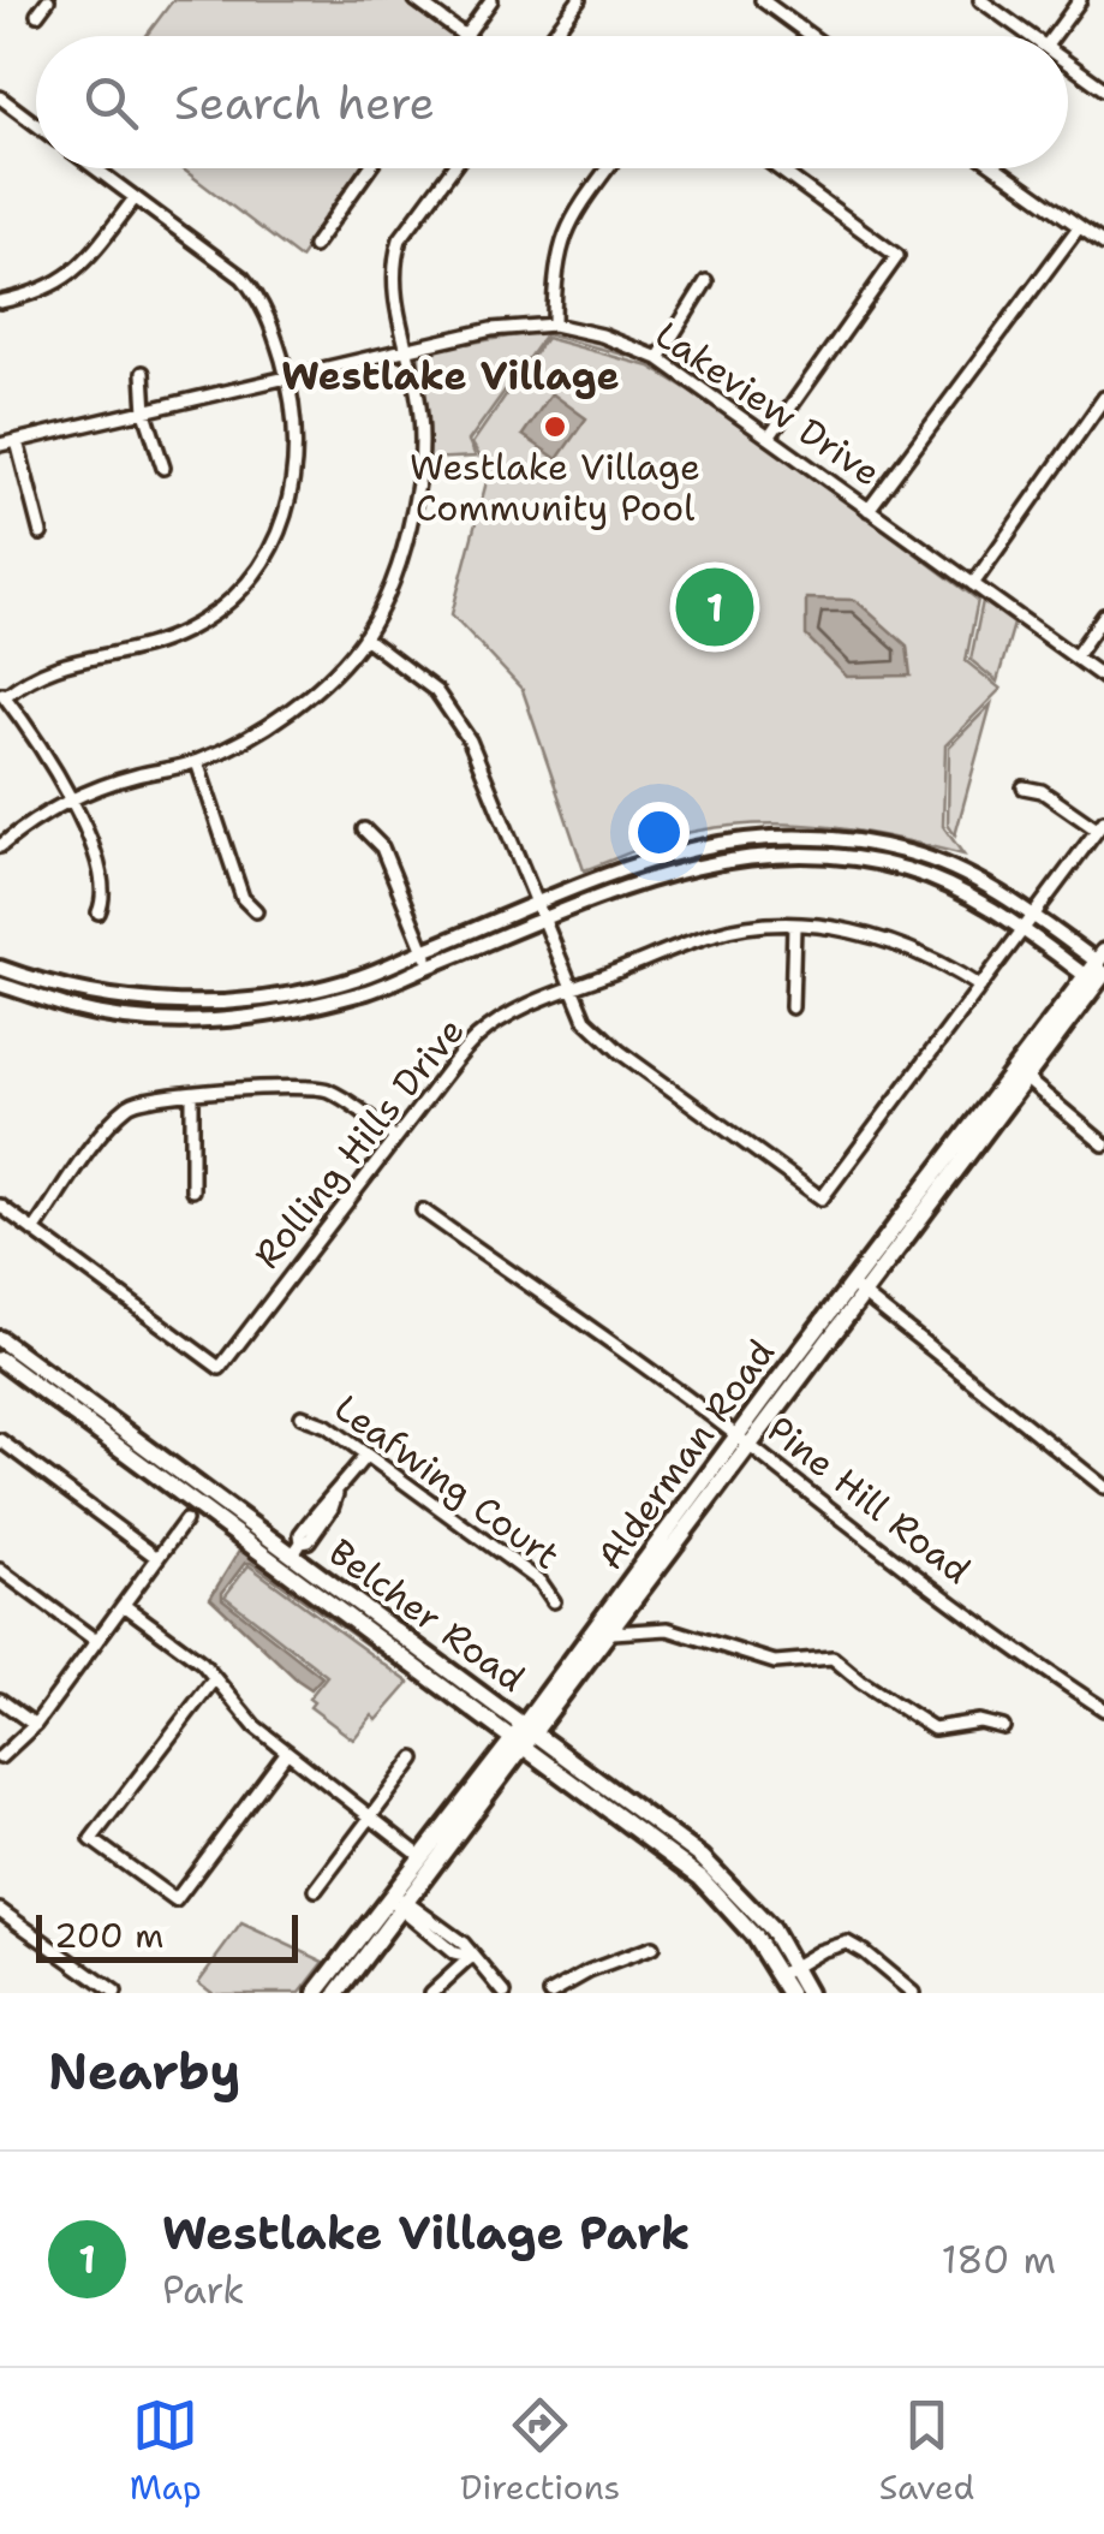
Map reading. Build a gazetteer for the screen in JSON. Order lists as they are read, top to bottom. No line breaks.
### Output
{"streets":{"main road":["Alderman Road","Belcher Road"],"street":["Lakeview Drive","Rolling Hills Drive","Leafwing Court","Pine Hill Road"]},"crossings":[["Alderman Road","Pine Hill Road"],["Alderman Road","Belcher Road"]],"districts":["Westlake Village"],"places":["Westlake Village Community Pool"],"scale_bar":"200 m","page":{"search":"Search here","pins":"1","scale":"200 m","heading":"Nearby","list":[{"mark":"1","name":"Westlake Village Park","note":"Park","value":"180 m"}],"nav":["Map","Directions","Saved"]}}
